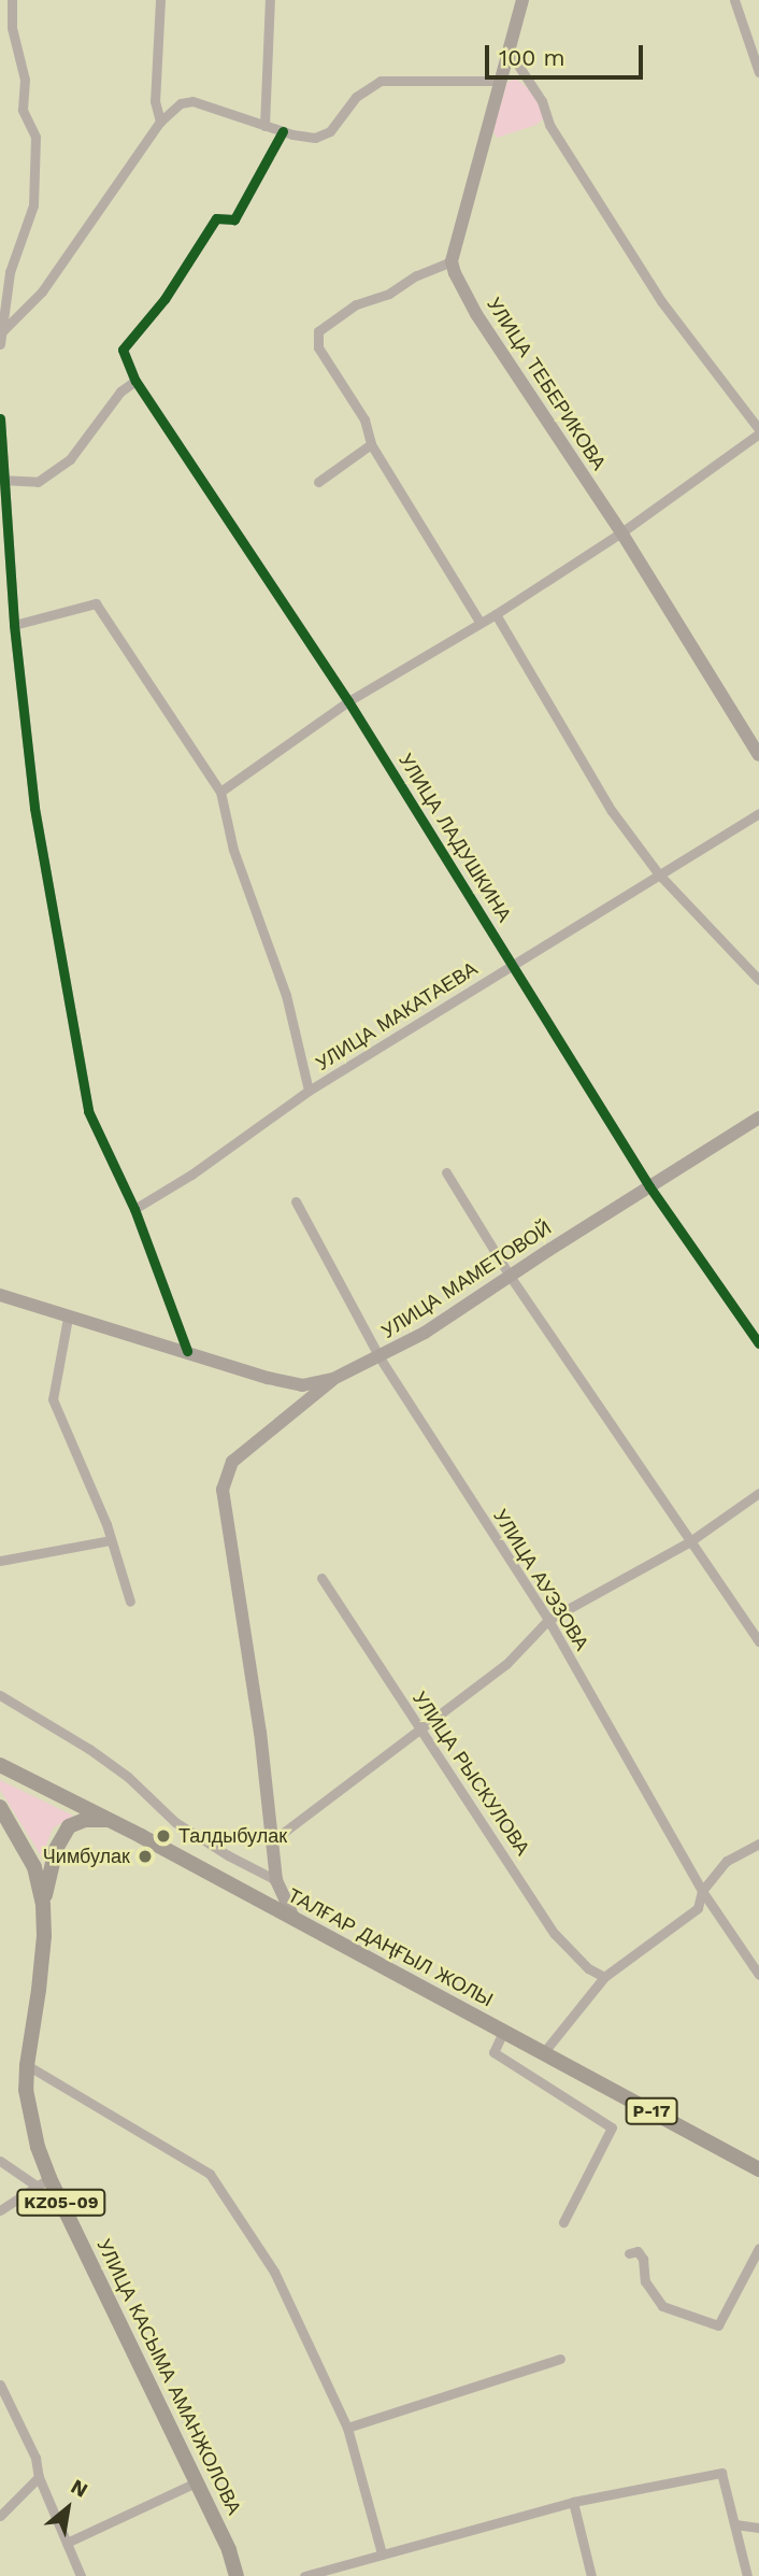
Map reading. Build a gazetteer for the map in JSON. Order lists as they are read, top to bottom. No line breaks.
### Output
{"streets":{"main road":["ТАЛҒАР ДАҢҒЫЛ ЖОЛЫ","P-17","KZ05-09","УЛИЦА КАСЫМА АМАНЖОЛОВА"],"street":["УЛИЦА ТЕБЕРИКОВА","УЛИЦА ЛАДУШКИНА","УЛИЦА МАКАТАЕВА","УЛИЦА МАМЕТОВОЙ","УЛИЦА АУЭЗОВА","УЛИЦА РЫСКУЛОВА"]},"crossings":[["УЛИЦА ЛАДУШКИНА","УЛИЦА МАКАТАЕВА"],["УЛИЦА ЛАДУШКИНА","УЛИЦА МАМЕТОВОЙ"],["УЛИЦА МАМЕТОВОЙ","УЛИЦА АУЭЗОВА"]],"places":["Талдыбулак","Чимбулак"],"scale_bar":"100 m","north":"top right"}
